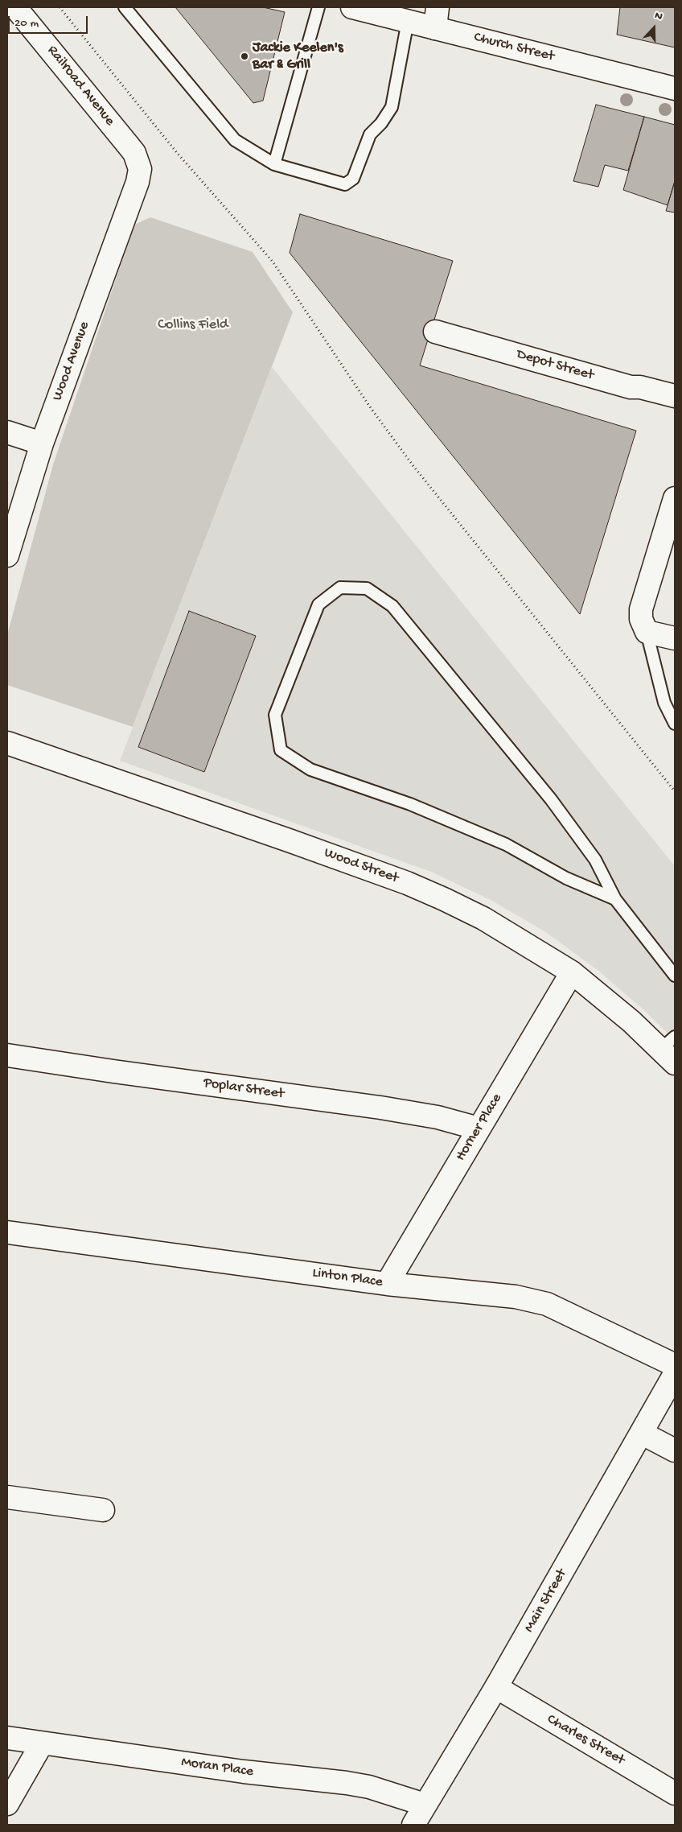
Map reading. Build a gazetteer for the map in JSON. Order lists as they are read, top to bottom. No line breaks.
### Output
{"streets":{"street":["Church Street","Railroad Avenue","Wood Avenue","Depot Street","Wood Street","Poplar Street","Horner Place","Linton Place","Main Street","Charles Street","Moran Place"]},"crossings":[["Railroad Avenue","Wood Avenue"],["Wood Street","Horner Place"],["Poplar Street","Horner Place"],["Horner Place","Linton Place"],["Main Street","Charles Street"],["Main Street","Moran Place"]],"parks":["Collins Field"],"places":["Jackie Keelen's Bar & Grill"],"scale_bar":"20 m","north":"top"}
